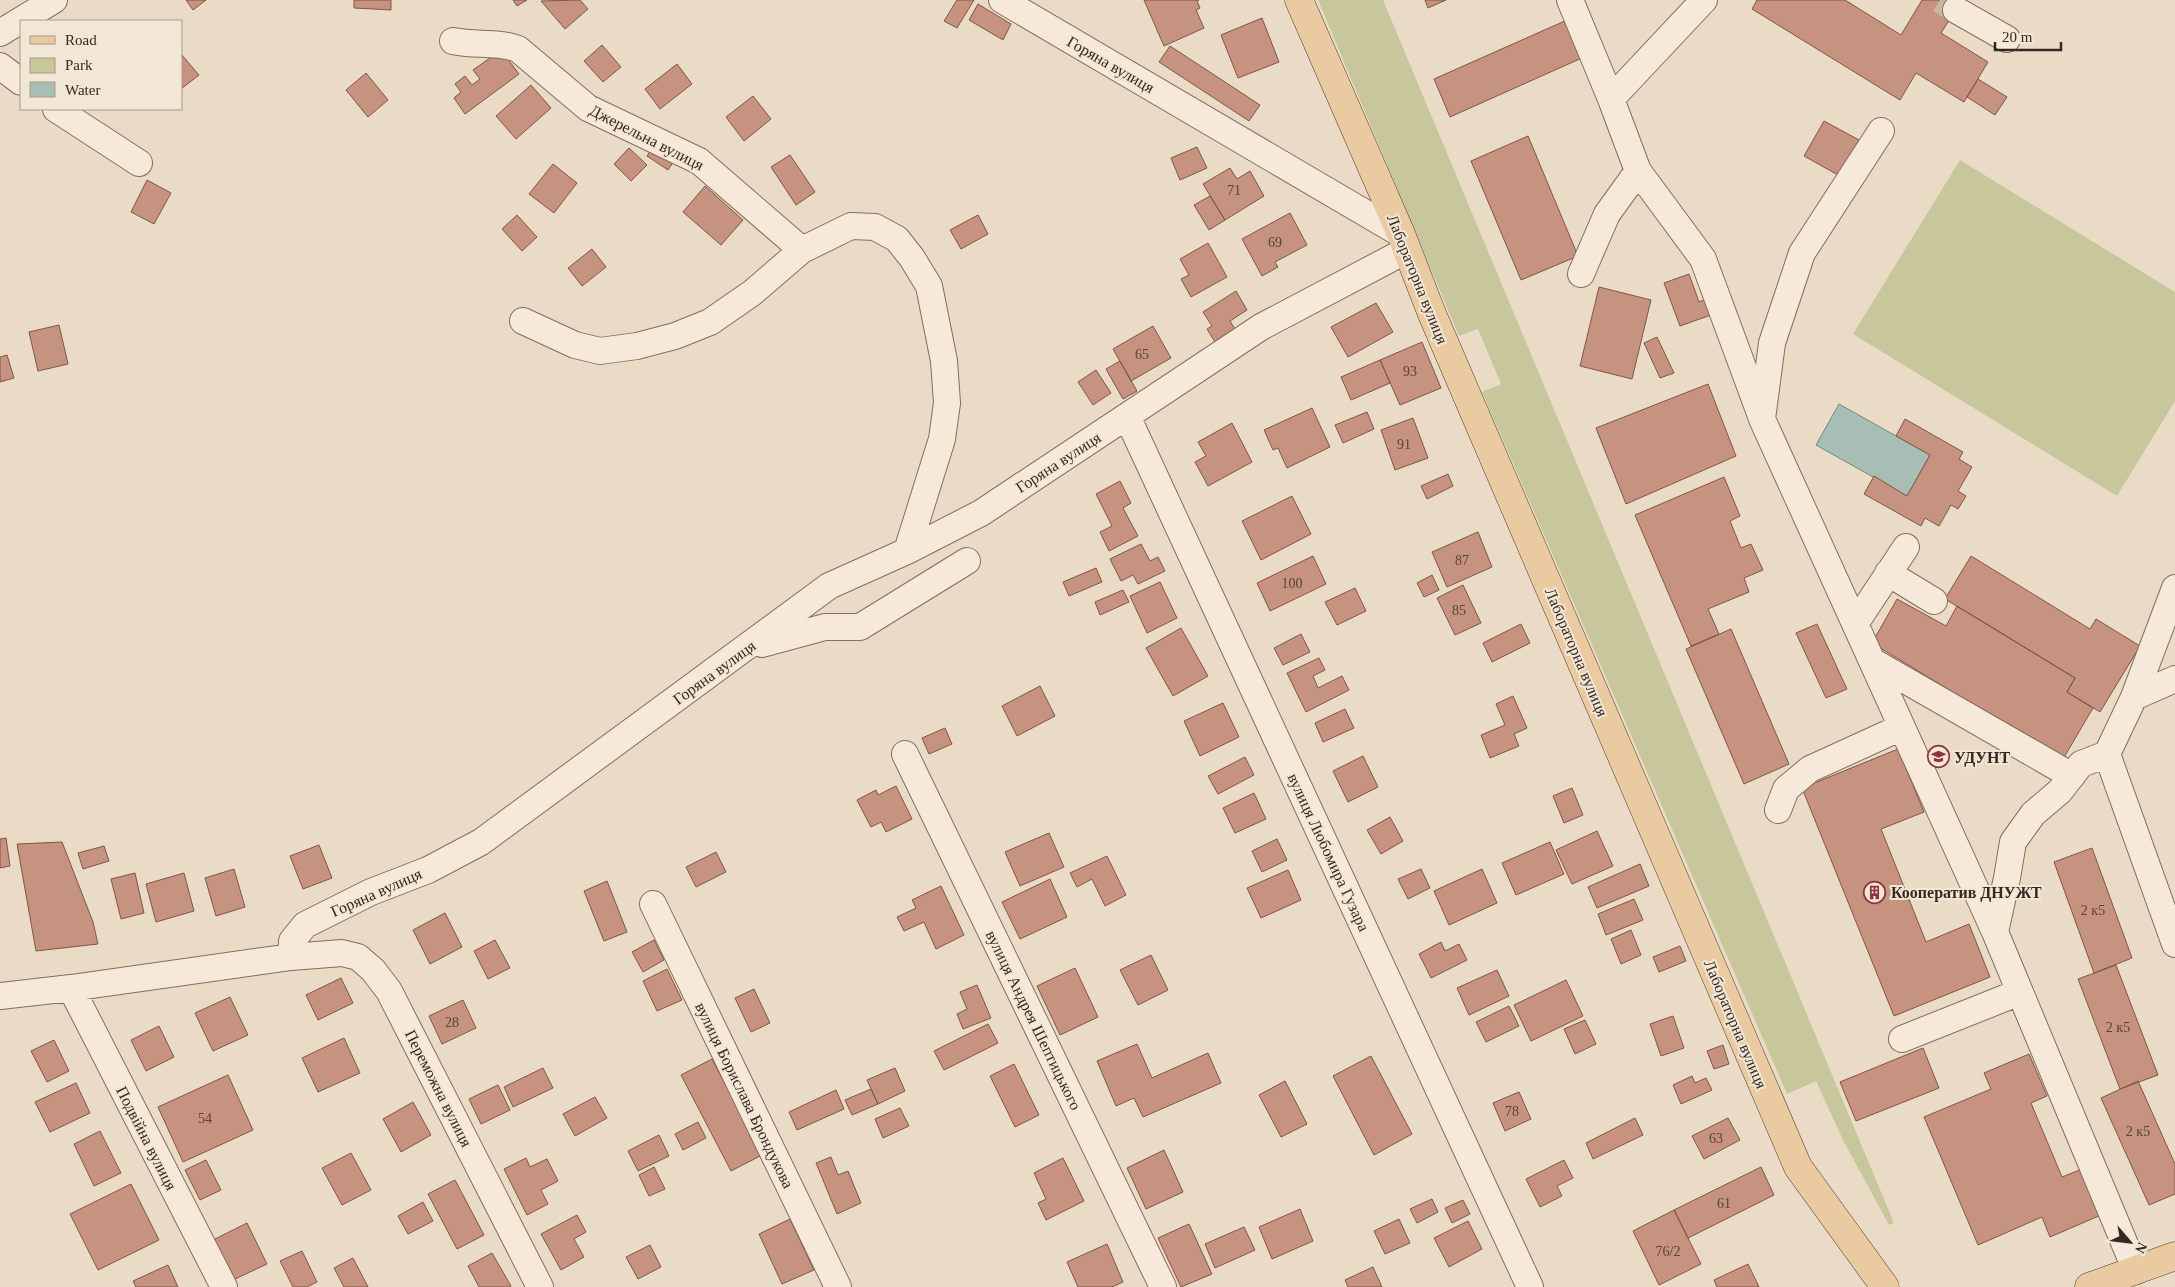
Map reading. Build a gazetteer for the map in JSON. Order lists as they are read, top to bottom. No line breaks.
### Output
{"streets":{"main road":["Лабораторна вулиця"],"street":["Горяна вулиця","Джерельна вулиця","вулиця Любомира Гузара","вулиця Андрея Шептицького","Переможна вулиця","вулиця Борислава Брондукова","Подвійна вулиця"]},"crossings":[["Горяна вулиця","Лабораторна вулиця"],["Горяна вулиця","вулиця Любомира Гузара"],["Горяна вулиця","Переможна вулиця"]],"places":{"school or university":["УДУНТ"],"building":["Кооператив ДНУЖТ"]},"house_numbers":["71","69","65","93","91","87","100","85","2 к5","28","2 к5","78","54","2 к5","63","61","76/2"],"legend":["Road","Park","Water"],"scale_bar":"20 m","north":"bottom right"}
